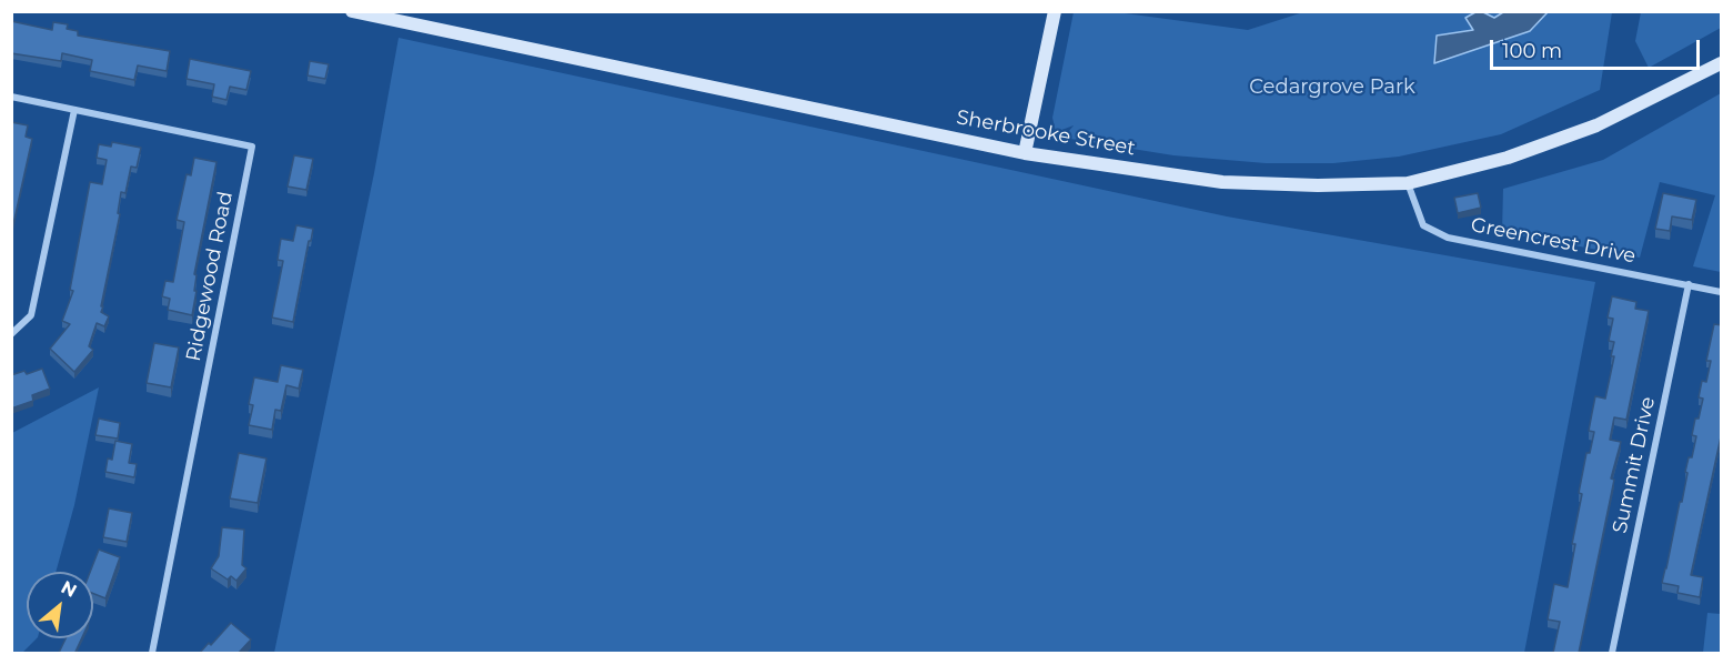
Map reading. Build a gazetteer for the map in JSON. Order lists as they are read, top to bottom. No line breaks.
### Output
{"streets":{"main road":["Sherbrooke Street"],"street":["Greencrest Drive","Ridgewood Road","Summit Drive"]},"crossings":[["Sherbrooke Street","Greencrest Drive"],["Greencrest Drive","Summit Drive"]],"parks":["Cedargrove Park"],"scale_bar":"100 m","north":"top right"}
